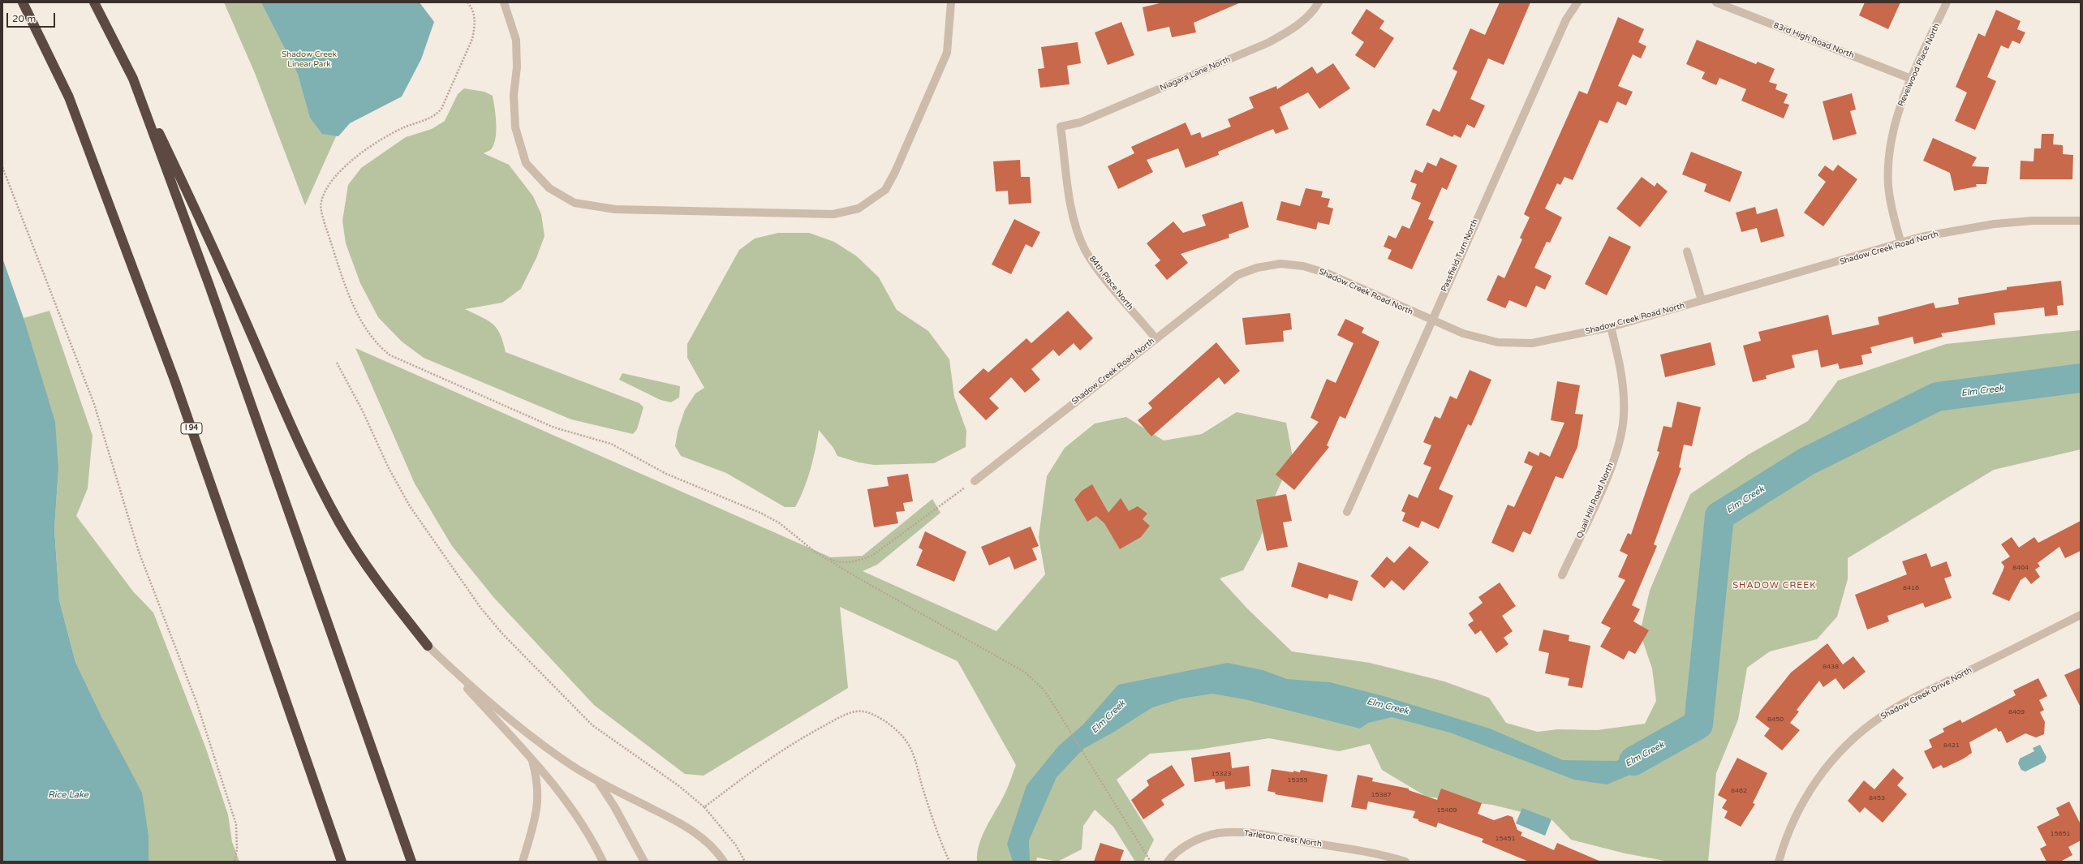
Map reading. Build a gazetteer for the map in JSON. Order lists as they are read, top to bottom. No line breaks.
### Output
{"streets":{"highway":["I 94"],"street":["83rd High Road North","Revelwood Place North","Niagara Lane North","Shadow Creek Road North","Passfield Turn North","84th Place North","Quail Hill Road North","Shadow Creek Drive North","Tarleton Crest North"]},"crossings":[["83rd High Road North","Revelwood Place North"],["Revelwood Place North","Shadow Creek Road North"],["Niagara Lane North","84th Place North"],["Shadow Creek Road North","Passfield Turn North"],["Shadow Creek Road North","84th Place North"],["Shadow Creek Road North","Quail Hill Road North"]],"districts":["SHADOW CREEK"],"water":["Elm Creek","Rice Lake"],"parks":["Shadow Creek Linear Park"],"house_numbers":["8404","8416","8438","8409","8450","8421","15323","15355","8462","15387","8453","15409","15651","15451"],"scale_bar":"20 m"}
